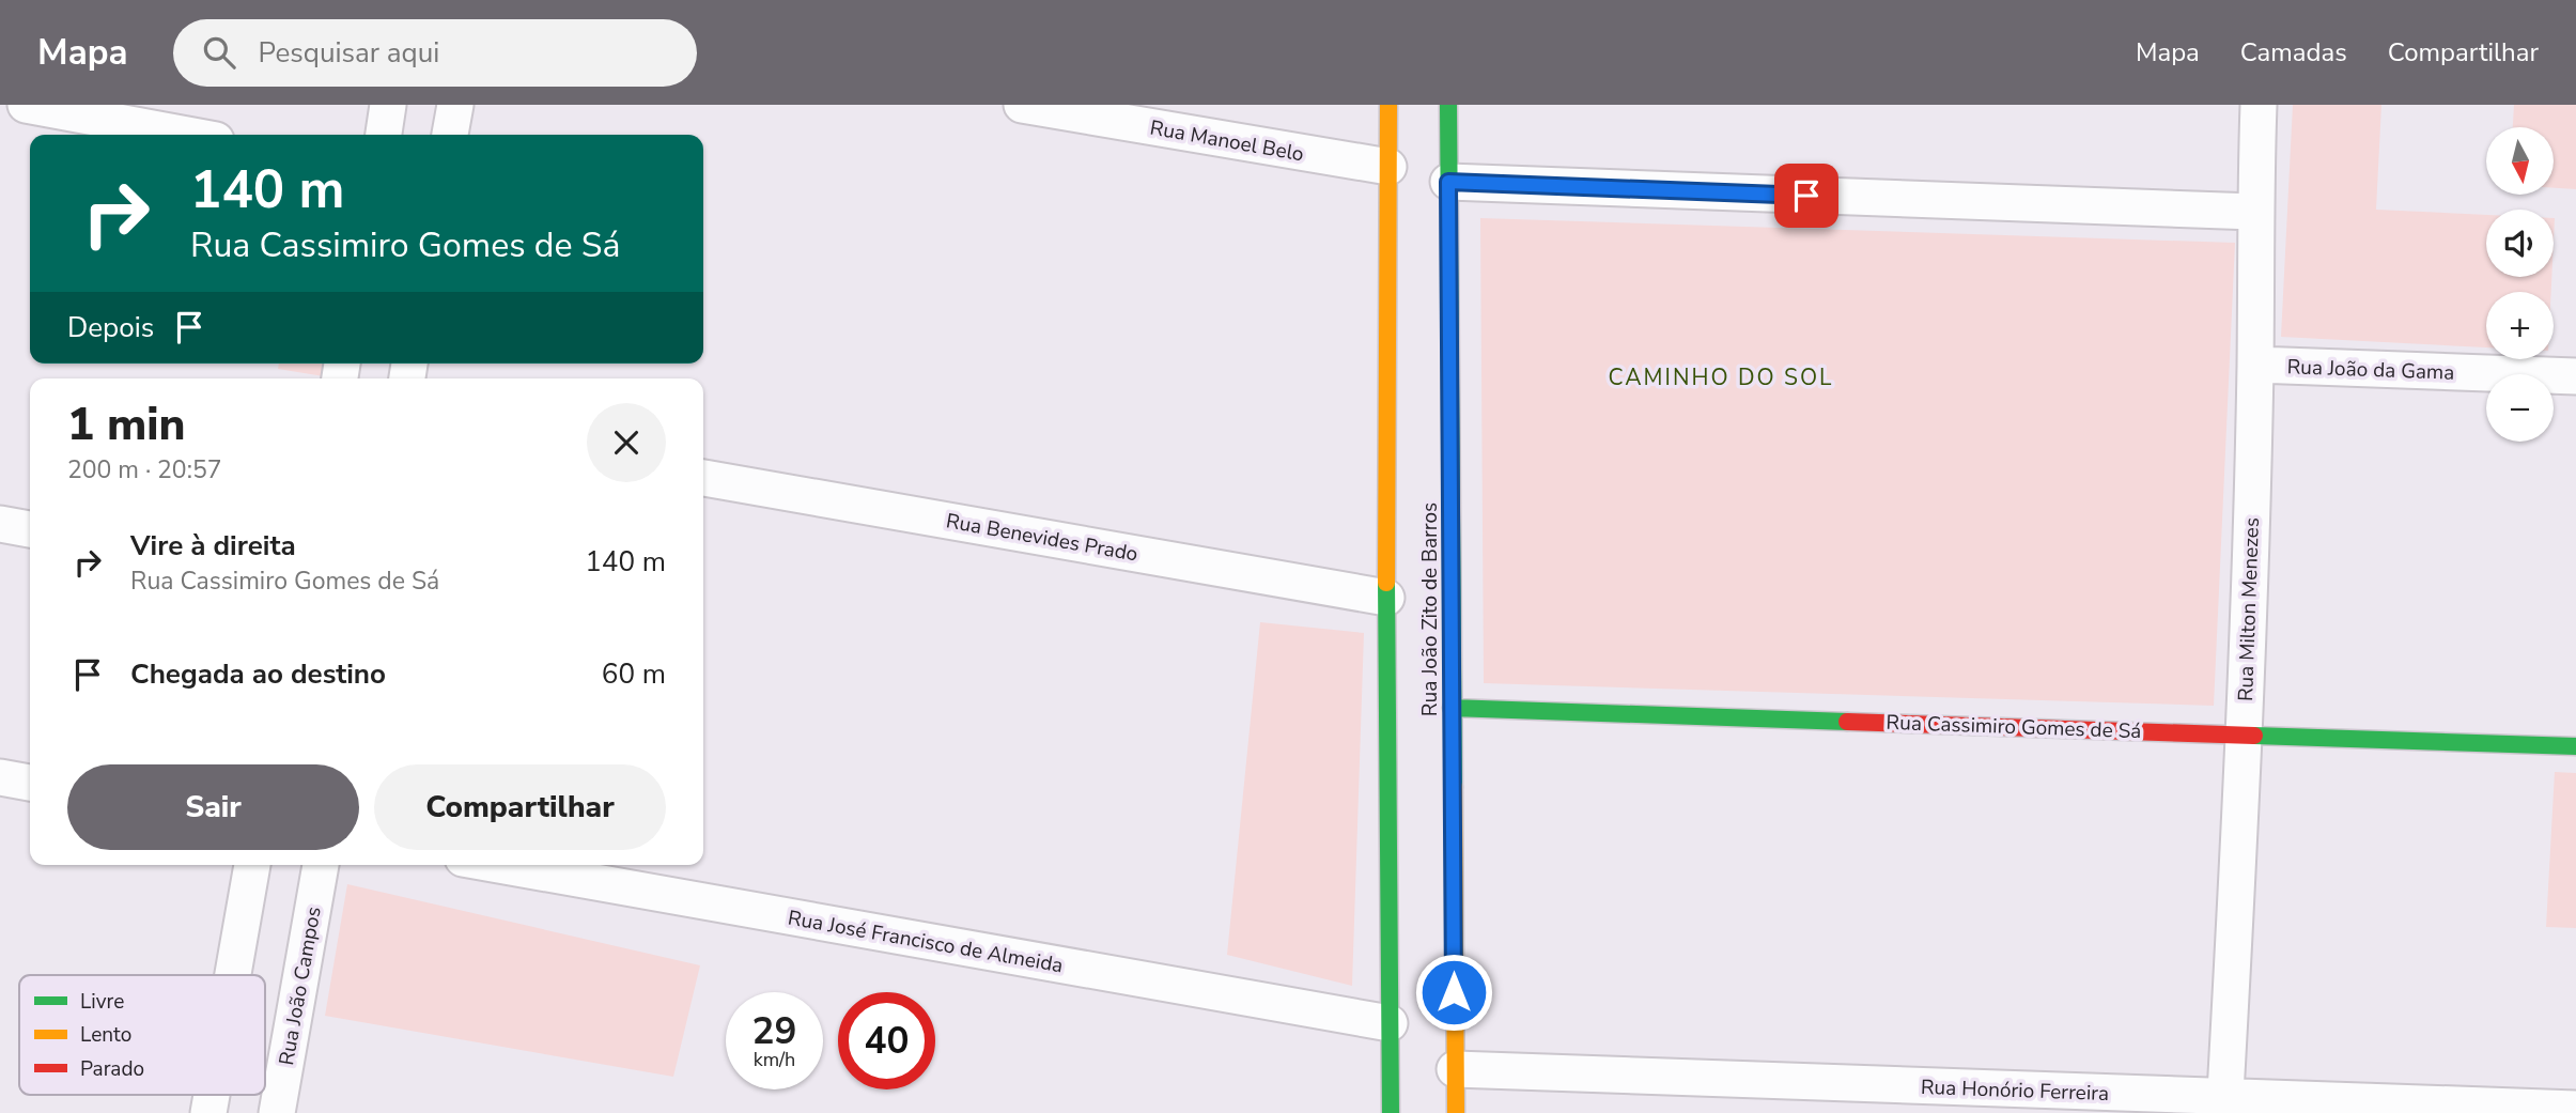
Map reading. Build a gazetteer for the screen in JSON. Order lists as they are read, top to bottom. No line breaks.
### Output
{"streets":{"street":["Rua Manoel Belo","Rua João da Gama","Rua Benevides Prado","Rua João Zito de Barros","Rua Milton Menezes","Rua Cassimiro Gomes de Sá","Rua José Francisco de Almeida","Rua João Campos","Rua Honório Ferreira"]},"crossings":[["Rua Manoel Belo","Rua João Zito de Barros"],["Rua João da Gama","Rua Milton Menezes"],["Rua Benevides Prado","Rua João Zito de Barros"],["Rua João Zito de Barros","Rua Cassimiro Gomes de Sá"],["Rua João Zito de Barros","Rua José Francisco de Almeida"],["Rua João Zito de Barros","Rua Honório Ferreira"],["Rua Milton Menezes","Rua Cassimiro Gomes de Sá"],["Rua Milton Menezes","Rua Honório Ferreira"]],"districts":["CAMINHO DO SOL"],"legend":["Livre","Lento","Parado"],"north":"bottom","page":{"header":"Mapa","search":"Pesquisar aqui","nav":["Mapa","Camadas","Compartilhar"],"map_buttons":["+","−"],"turn":["140 m","Rua Cassimiro Gomes de Sá"],"then":"Depois","heading":["1 min","200 m · 20:57"],"list":[{"name":"Vire à direita","note":"Rua Cassimiro Gomes de Sá","value":"140 m"},{"name":"Chegada ao destino","value":"60 m"}],"buttons":["Sair","Compartilhar"],"speed":"29 km/h","limit":"40"}}
